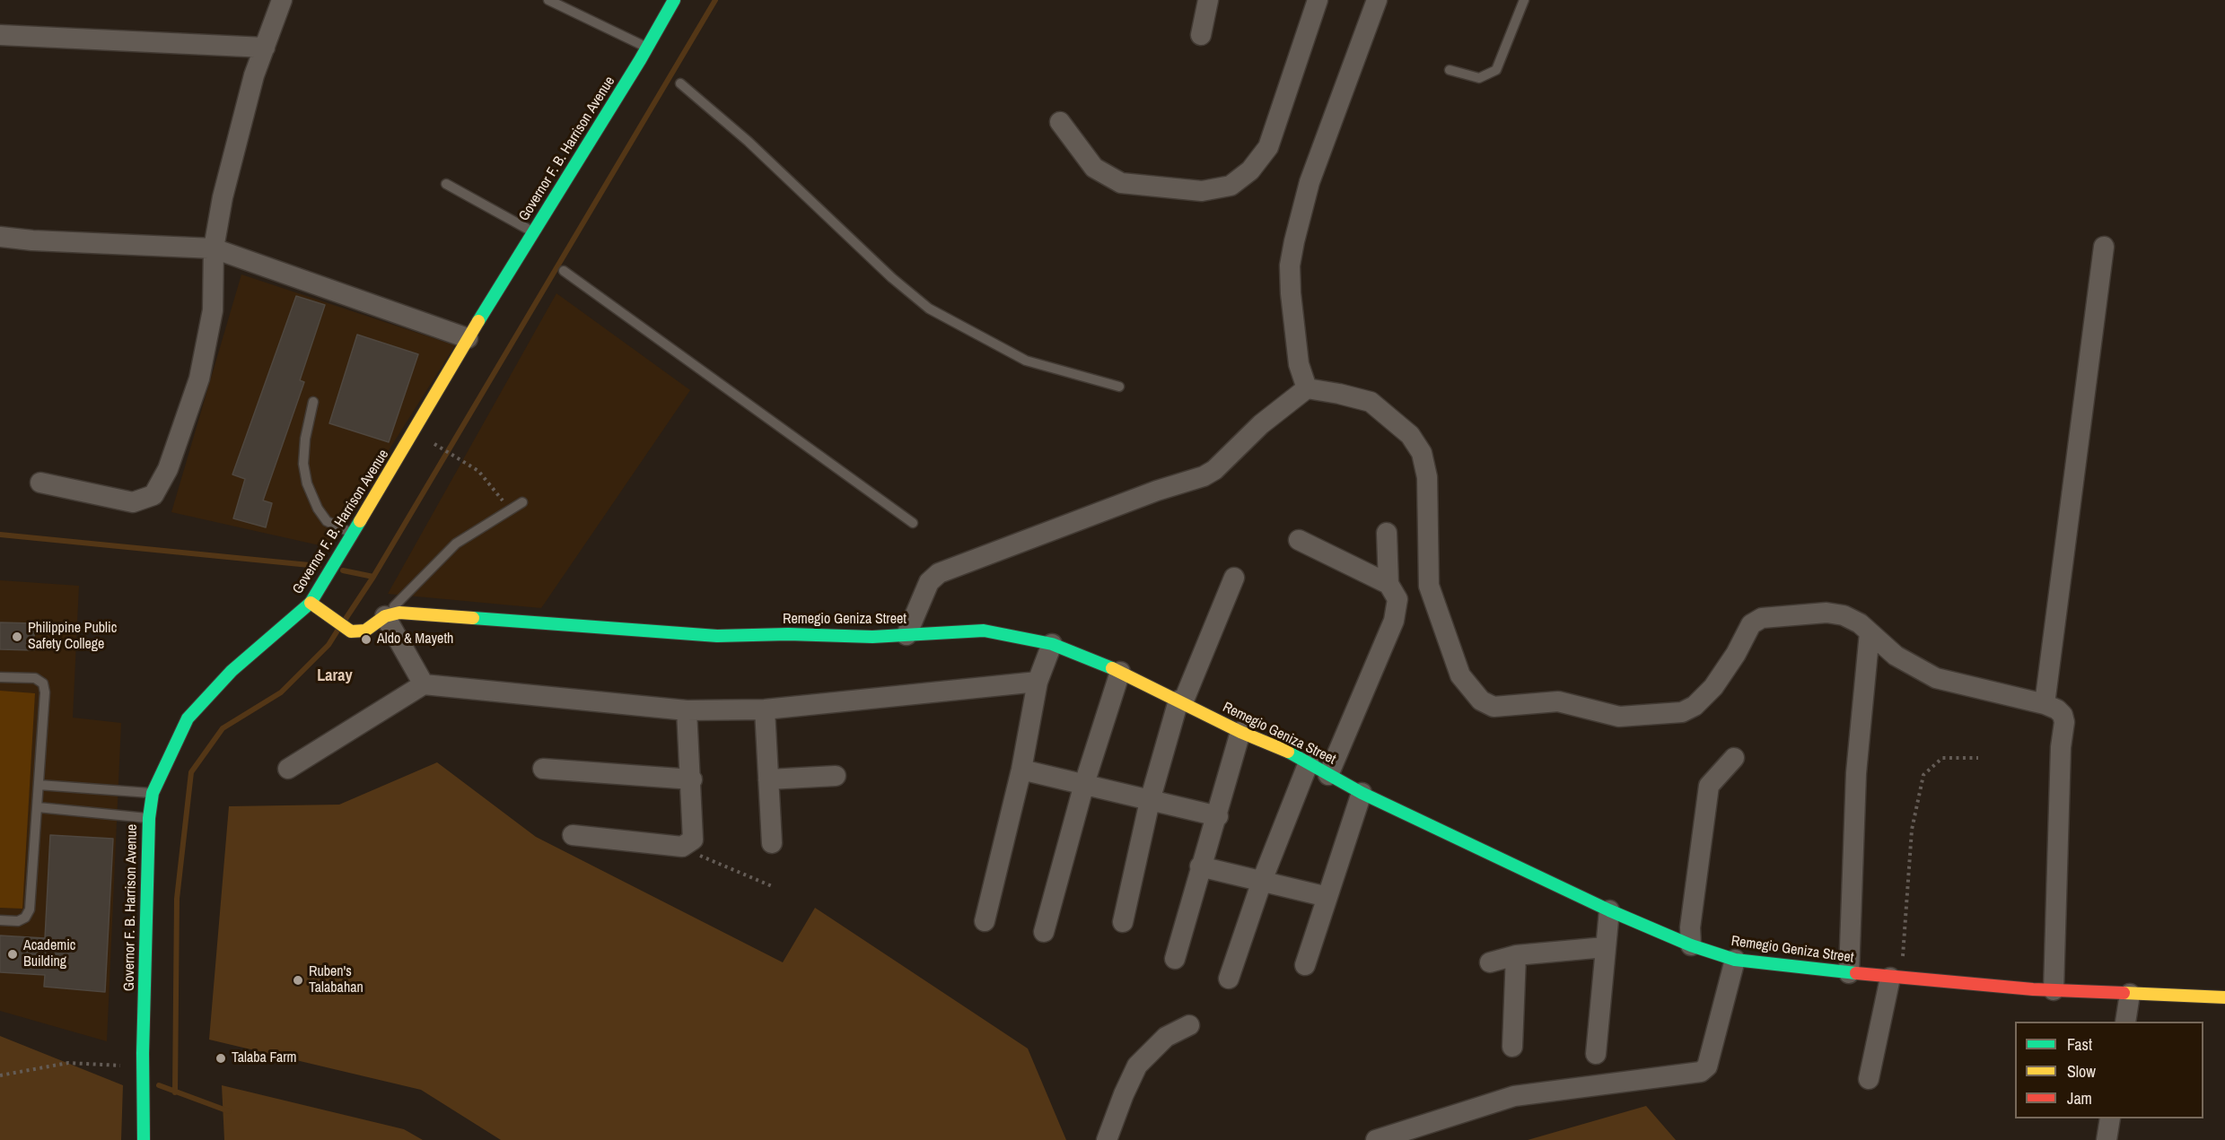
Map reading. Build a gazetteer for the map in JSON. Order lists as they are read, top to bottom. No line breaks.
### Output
{"streets":{"street":["Governor F. B. Harrison Avenue","Remegio Geniza Street"]},"crossings":[["Governor F. B. Harrison Avenue","Remegio Geniza Street"]],"districts":["Laray"],"places":["Philippine Public Safety College","Aldo & Mayeth","Academic Building","Ruben's Talabahan","Talaba Farm"],"legend":["Fast","Slow","Jam"]}
